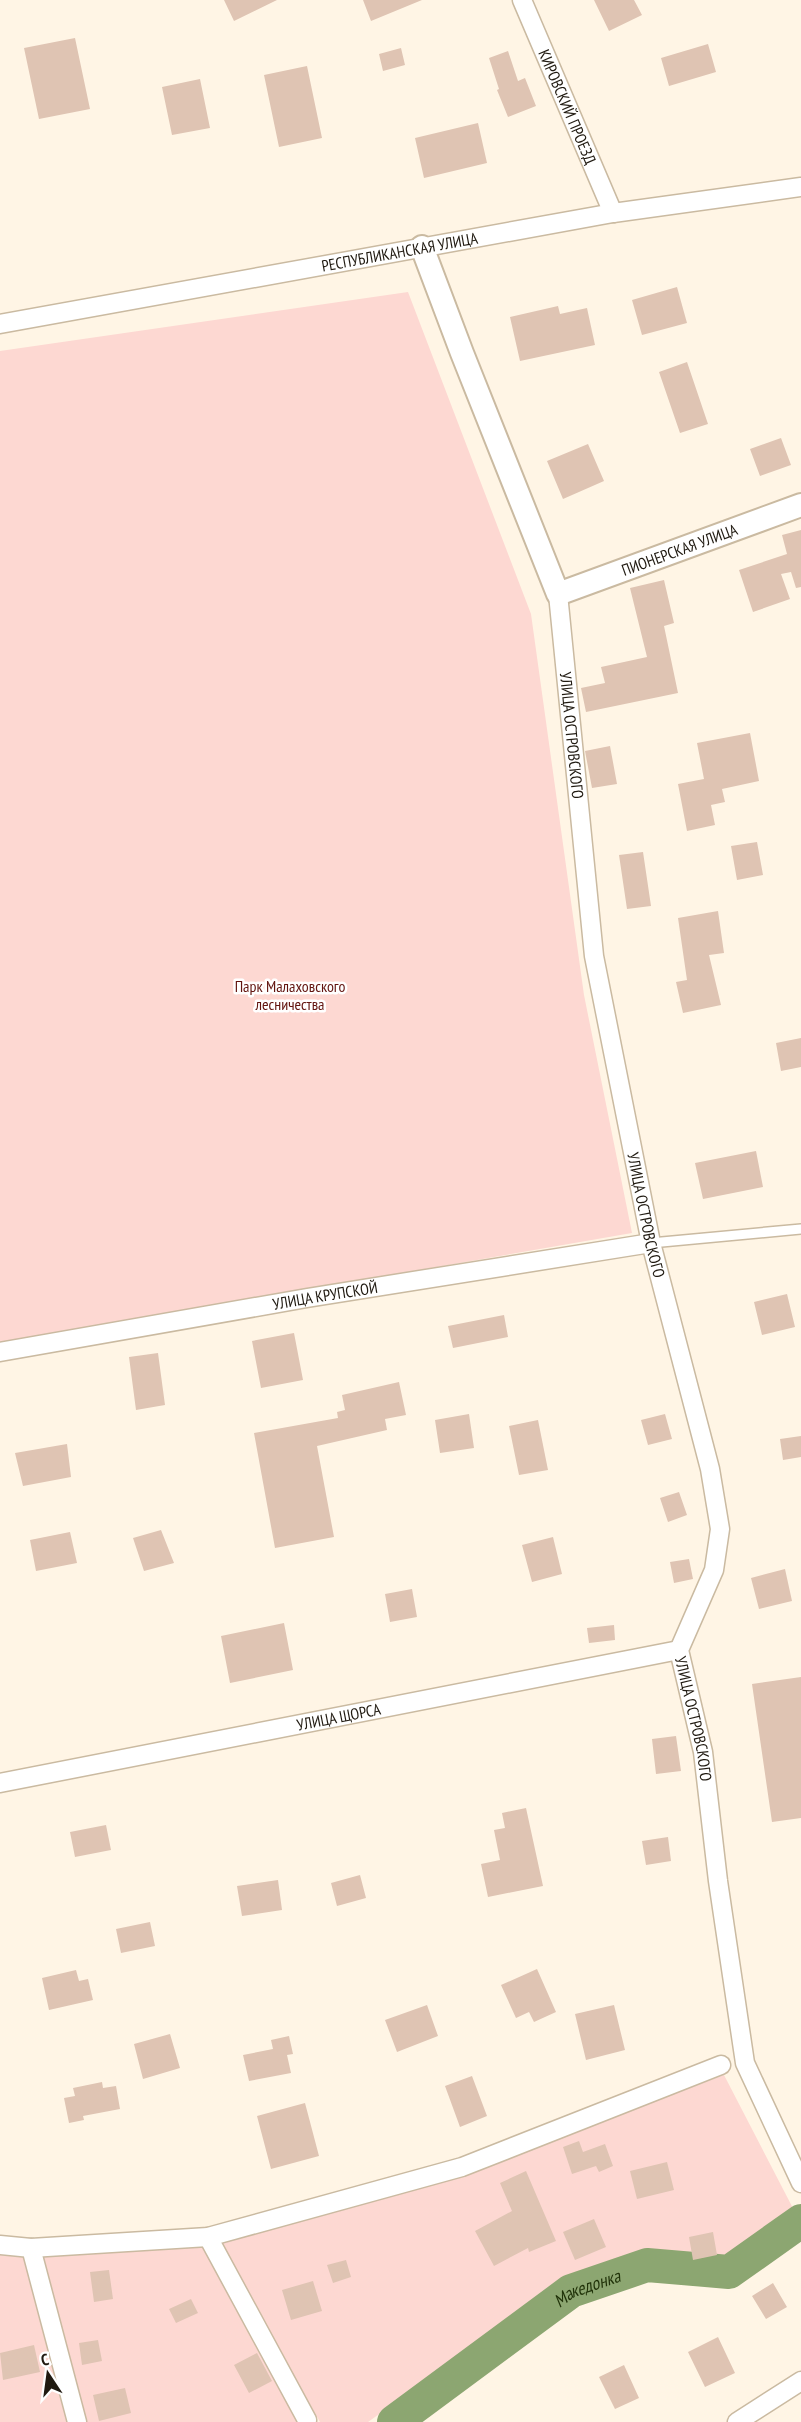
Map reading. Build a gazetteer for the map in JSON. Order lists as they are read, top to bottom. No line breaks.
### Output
{"streets":{"street":["КИРОВСКИЙ ПРОЕЗД","РЕСПУБЛИКАНСКАЯ УЛИЦА","ПИОНЕРСКАЯ УЛИЦА","УЛИЦА ОСТРОВСКОГО","УЛИЦА КРУПСКОЙ","УЛИЦА ЩОРСА"]},"crossings":[["КИРОВСКИЙ ПРОЕЗД","РЕСПУБЛИКАНСКАЯ УЛИЦА"],["РЕСПУБЛИКАНСКАЯ УЛИЦА","УЛИЦА ОСТРОВСКОГО"],["ПИОНЕРСКАЯ УЛИЦА","УЛИЦА ОСТРОВСКОГО"],["УЛИЦА ОСТРОВСКОГО","УЛИЦА КРУПСКОЙ"],["УЛИЦА ОСТРОВСКОГО","УЛИЦА ЩОРСА"]],"water":["Македонка"],"parks":["Парк Малаховского лесничества"],"north":"top"}
